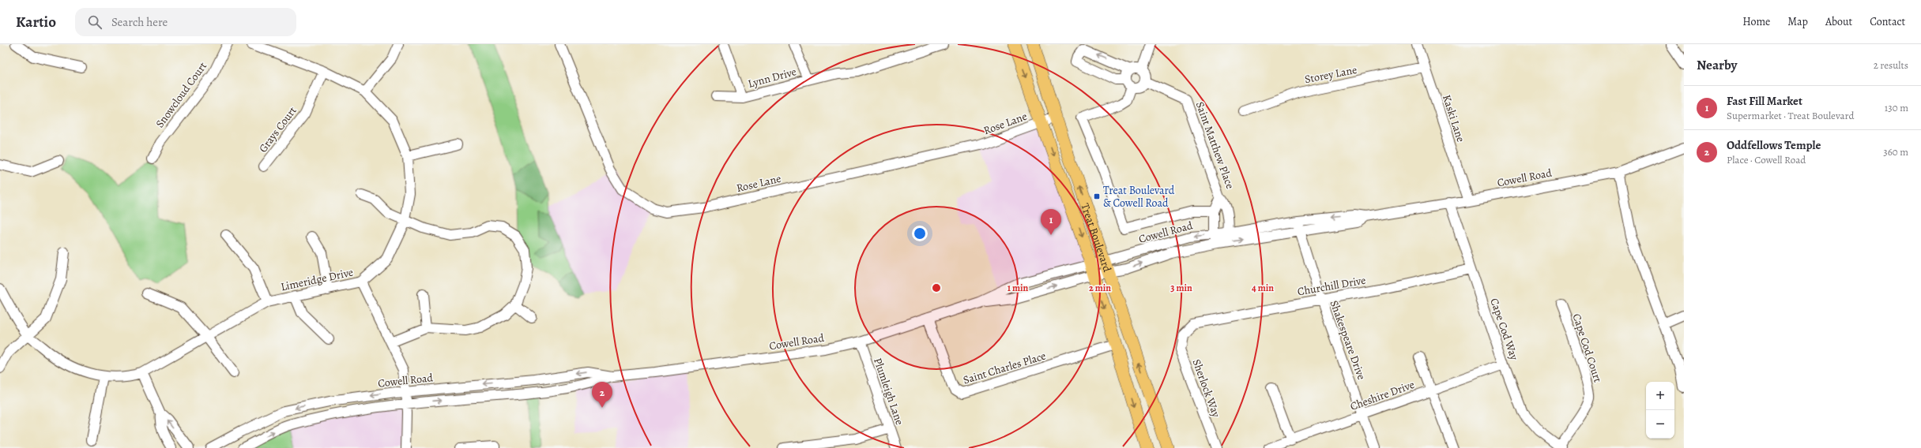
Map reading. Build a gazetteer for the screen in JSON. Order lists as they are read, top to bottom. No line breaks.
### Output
{"streets":{"main road":["Treat Boulevard"],"street":["Storey Lane","Lynn Drive","Snowcloud Court","Kaski Lane","Rose Lane","Grays Court","Saint Matthew Place","Cowell Road","Limeridge Drive","Churchill Drive","Cape Cod Way","Shakespeare Drive","Cape Cod Court","Saint Charles Place","Sherlock Way","Plumleigh Lane","Cheshire Drive"]},"crossings":[["Storey Lane","Kaski Lane"],["Kaski Lane","Cowell Road"],["Rose Lane","Treat Boulevard"],["Grays Court","Limeridge Drive"],["Saint Matthew Place","Cowell Road"],["Cowell Road","Treat Boulevard"],["Cowell Road","Cape Cod Way"],["Cowell Road","Shakespeare Drive"],["Cowell Road","Saint Charles Place"],["Cowell Road","Plumleigh Lane"],["Treat Boulevard","Saint Charles Place"],["Churchill Drive","Cape Cod Way"],["Churchill Drive","Shakespeare Drive"],["Churchill Drive","Sherlock Way"],["Cape Cod Way","Cape Cod Court"],["Cape Cod Way","Cheshire Drive"],["Shakespeare Drive","Cheshire Drive"]],"places":{"transit":["Treat Boulevard & Cowell Road"]},"page":{"header":"Kartio","search":"Search here","nav":["Home","Map","About","Contact"],"heading":["Nearby","2 results"],"list":[{"mark":"1","name":"Fast Fill Market","note":"Supermarket · Treat Boulevard","value":"130 m"},{"mark":"2","name":"Oddfellows Temple","note":"Place · Cowell Road","value":"360 m"}],"pins":["1","2"],"map_buttons":["+","−"]},"rings":["1 min","2 min","3 min","4 min"]}
